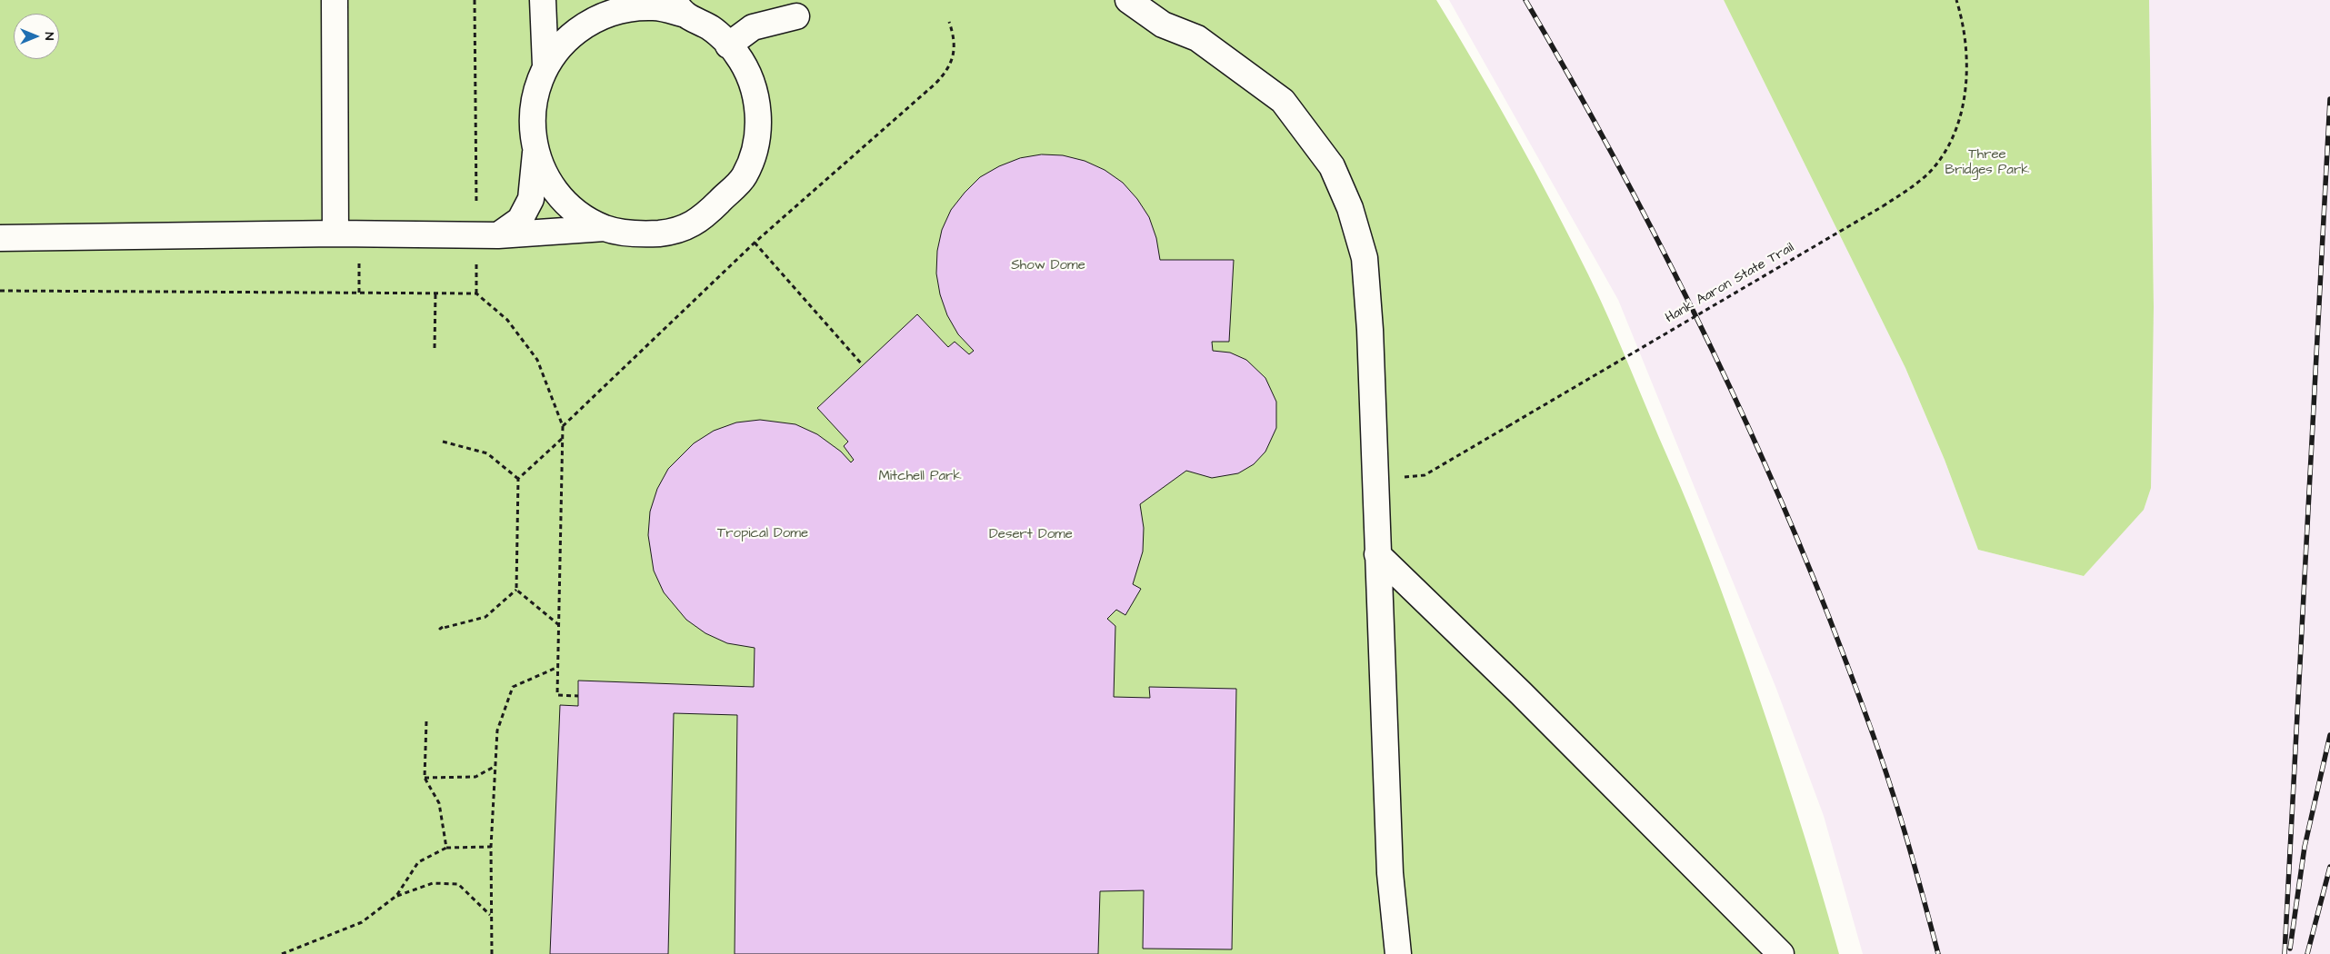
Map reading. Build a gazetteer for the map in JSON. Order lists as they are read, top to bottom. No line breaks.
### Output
{"streets":{"path":["Hank Aaron State Trail"]},"parks":["Three Bridges Park","Show Dome","Mitchell Park","Tropical Dome","Desert Dome"],"north":"right"}
